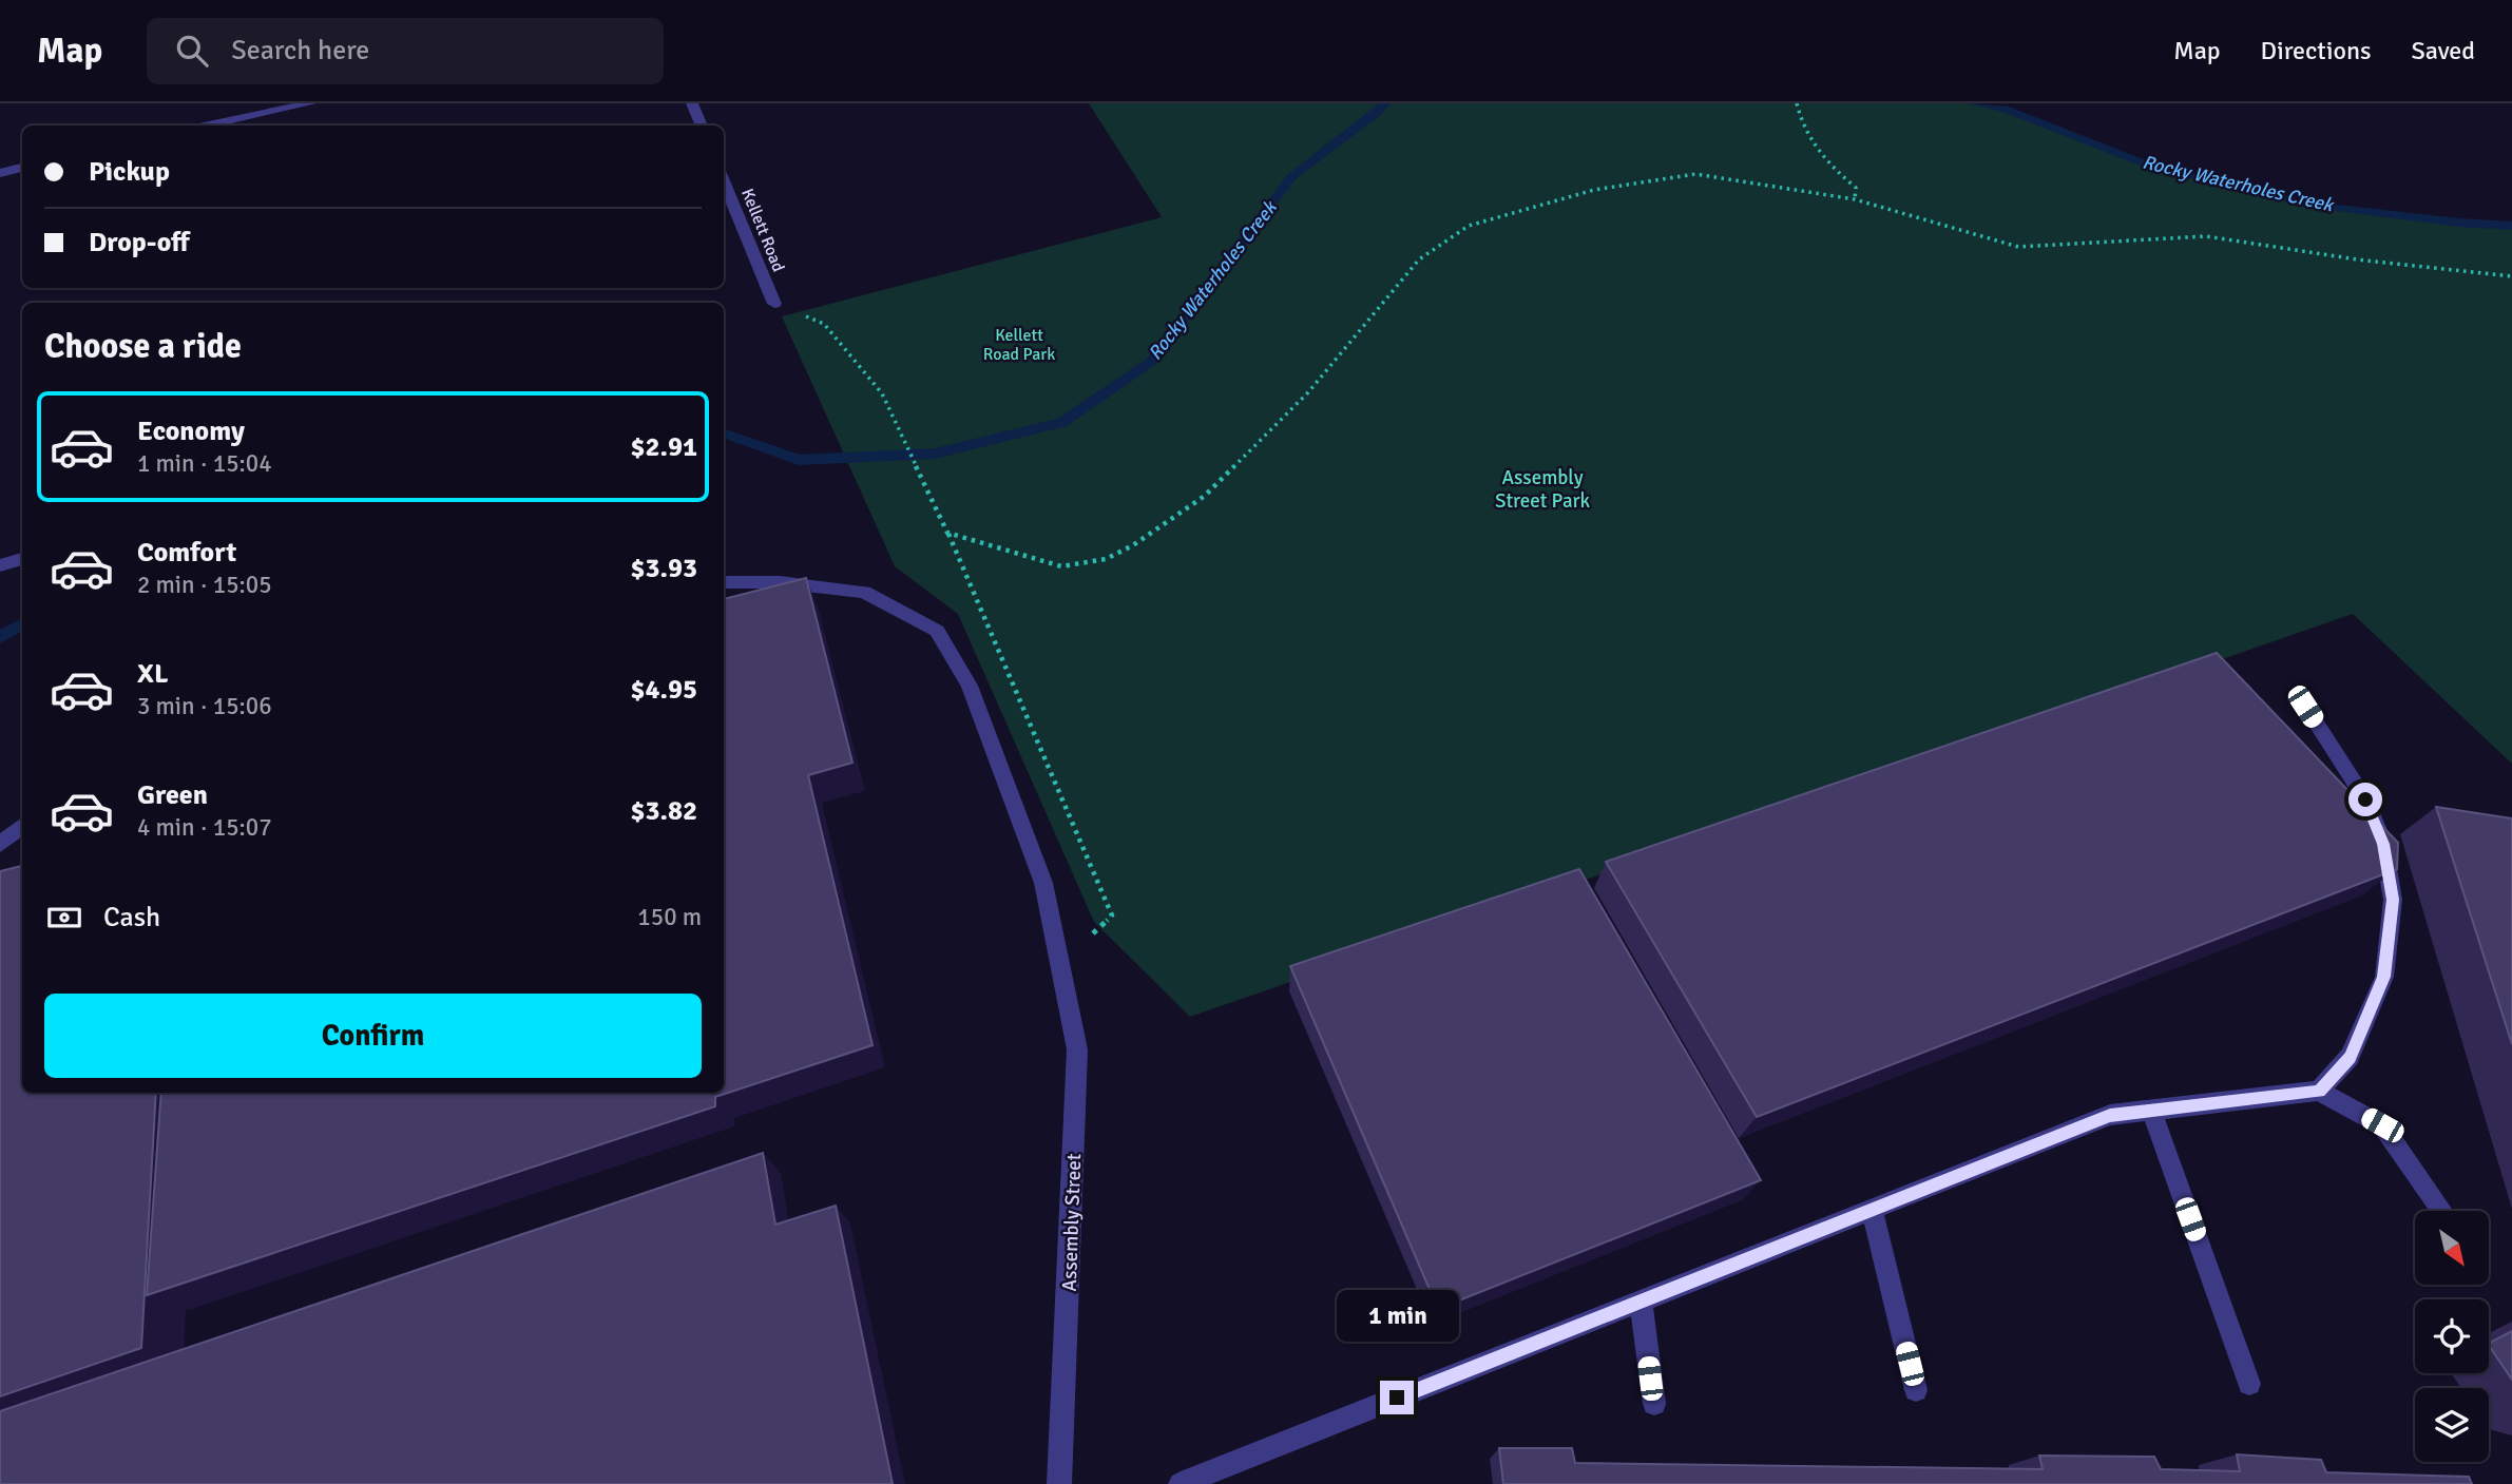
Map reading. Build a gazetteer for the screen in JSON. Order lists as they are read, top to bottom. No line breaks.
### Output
{"streets":{"street":["Kellett Road","Assembly Street"]},"water":["Rocky Waterholes Creek"],"parks":["Kellett Road Park","Assembly Street Park"],"north":"bottom right","page":{"header":"Map","search":"Search here","nav":["Map","Directions","Saved"],"banner":["Pickup","Drop-off"],"heading":"Choose a ride","list":[{"name":"Economy","note":"1 min · 15:04","value":"$2.91"},{"name":"Comfort","note":"2 min · 15:05","value":"$3.93"},{"name":"XL","note":"3 min · 15:06","value":"$4.95"},{"name":"Green","note":"4 min · 15:07","value":"$3.82"}],"pay":["Cash","150 m"],"buttons":"Confirm","bubble":"1 min"}}
